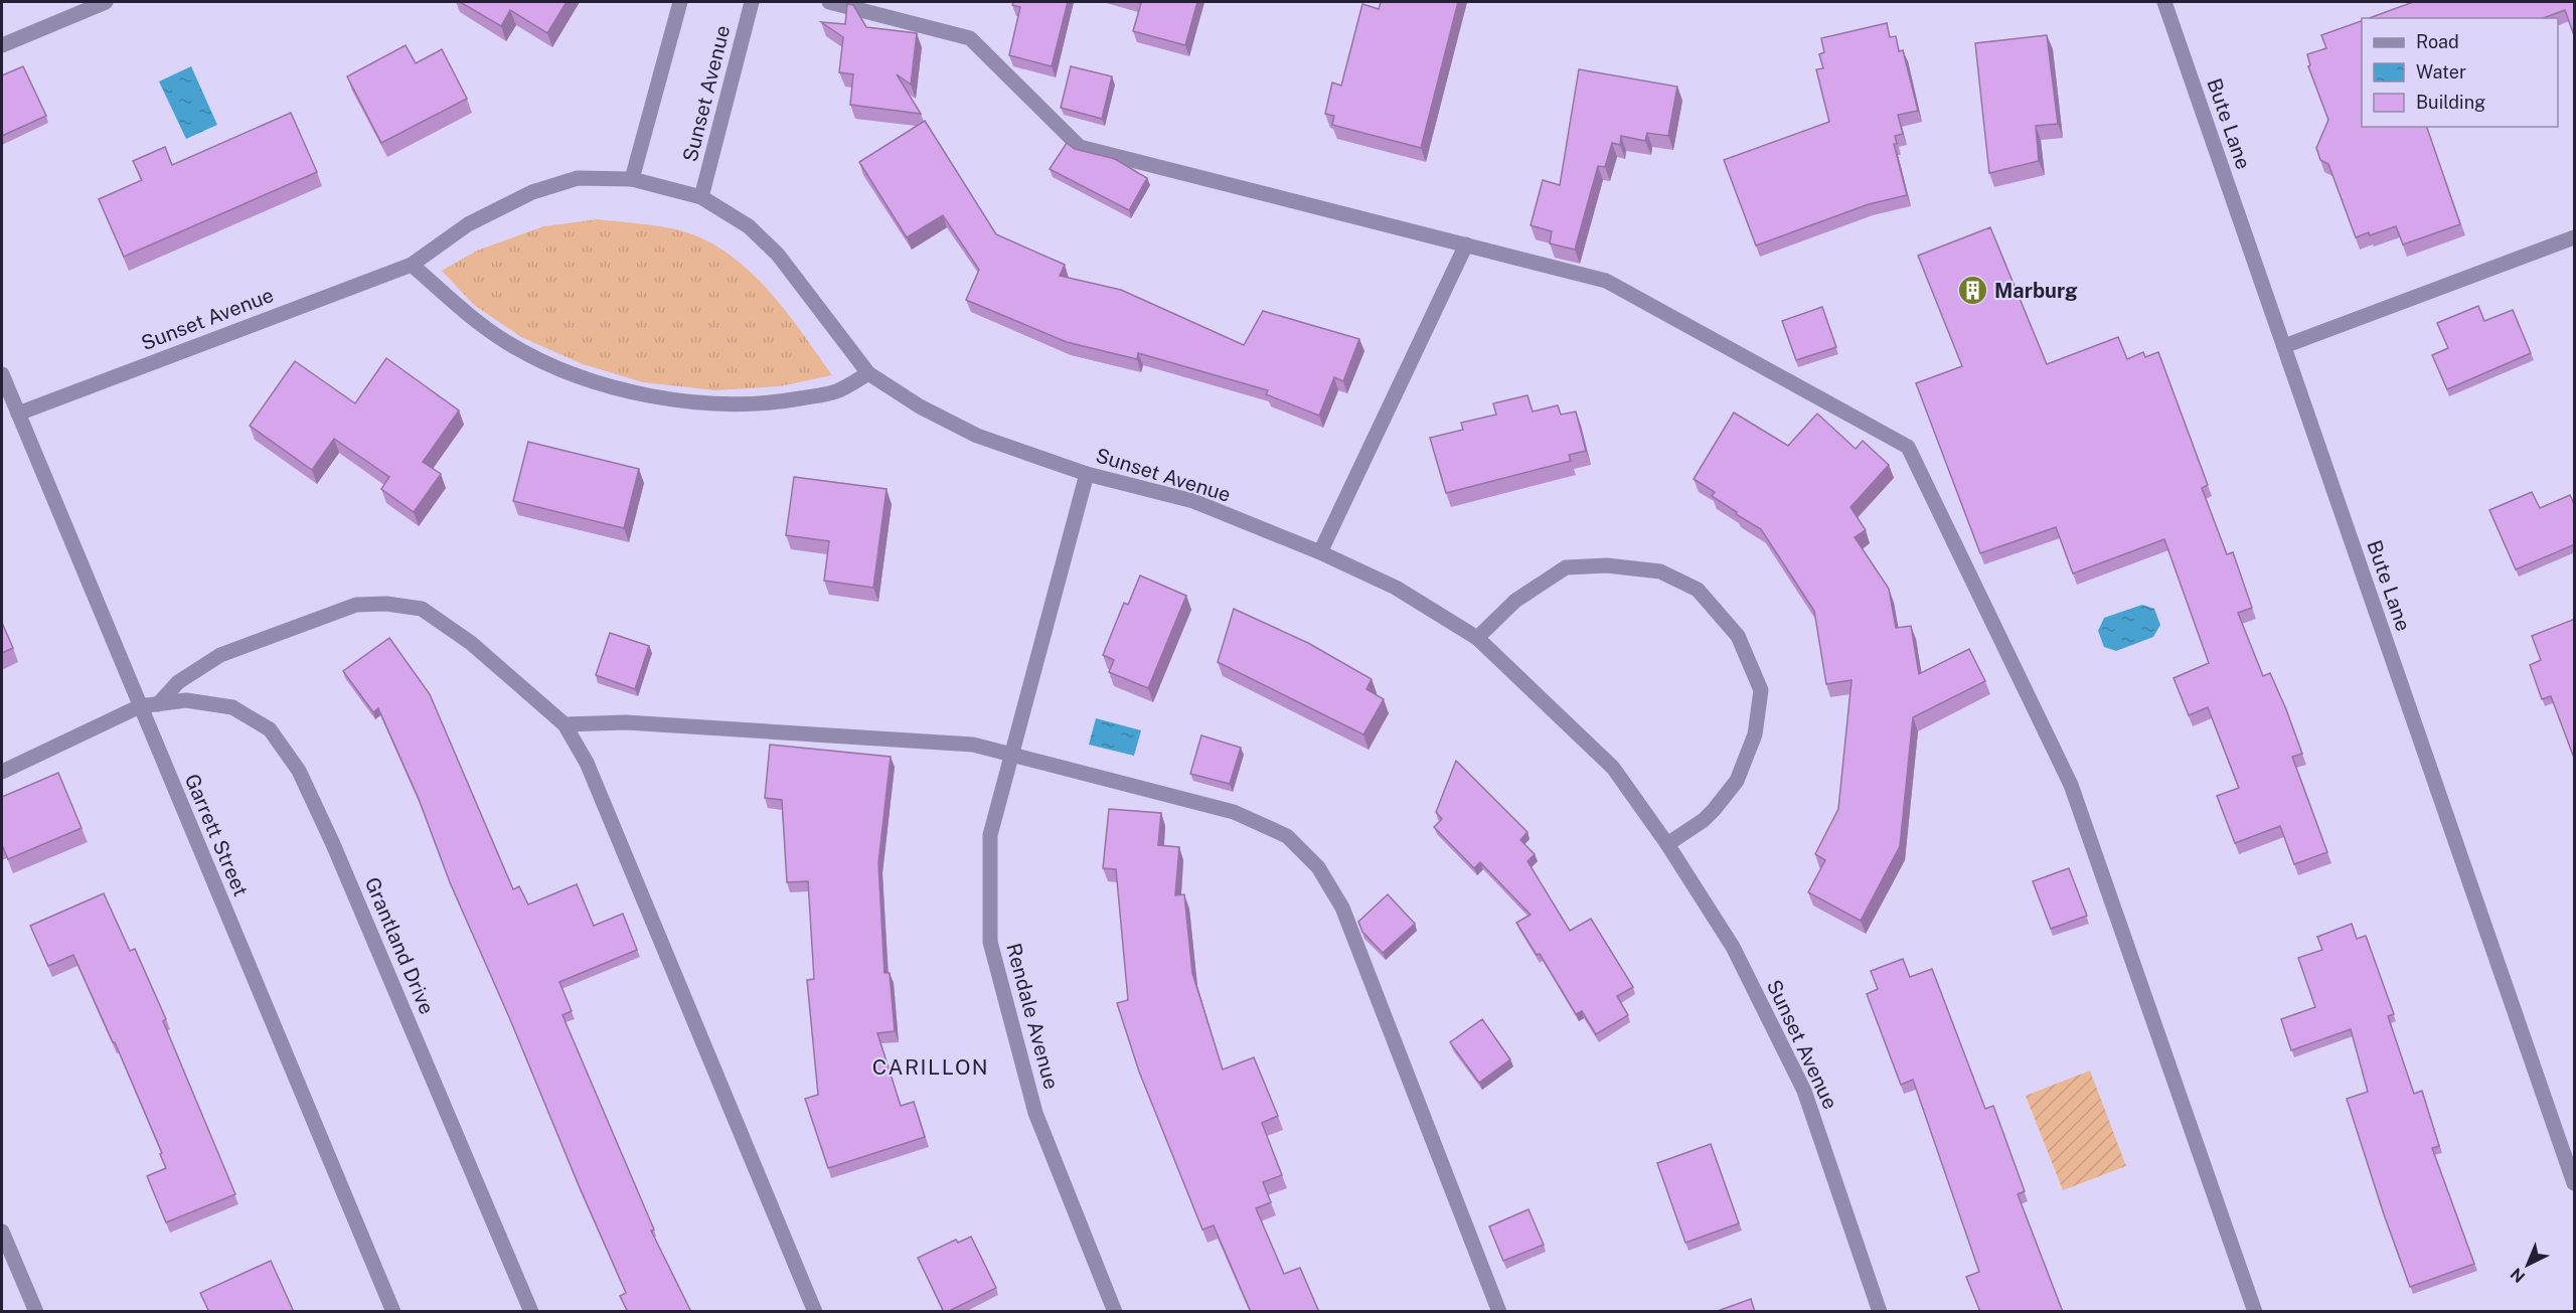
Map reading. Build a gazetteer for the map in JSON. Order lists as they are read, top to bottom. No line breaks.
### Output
{"streets":{"street":["Sunset Avenue","Bute Lane","Garrett Street","Grantland Drive","Rendale Avenue"]},"crossings":[["Sunset Avenue","Garrett Street"],["Sunset Avenue","Rendale Avenue"],["Garrett Street","Grantland Drive"]],"districts":["CARILLON"],"places":{"building":["Marburg"]},"legend":["Road","Water","Building"],"north":"bottom left"}
